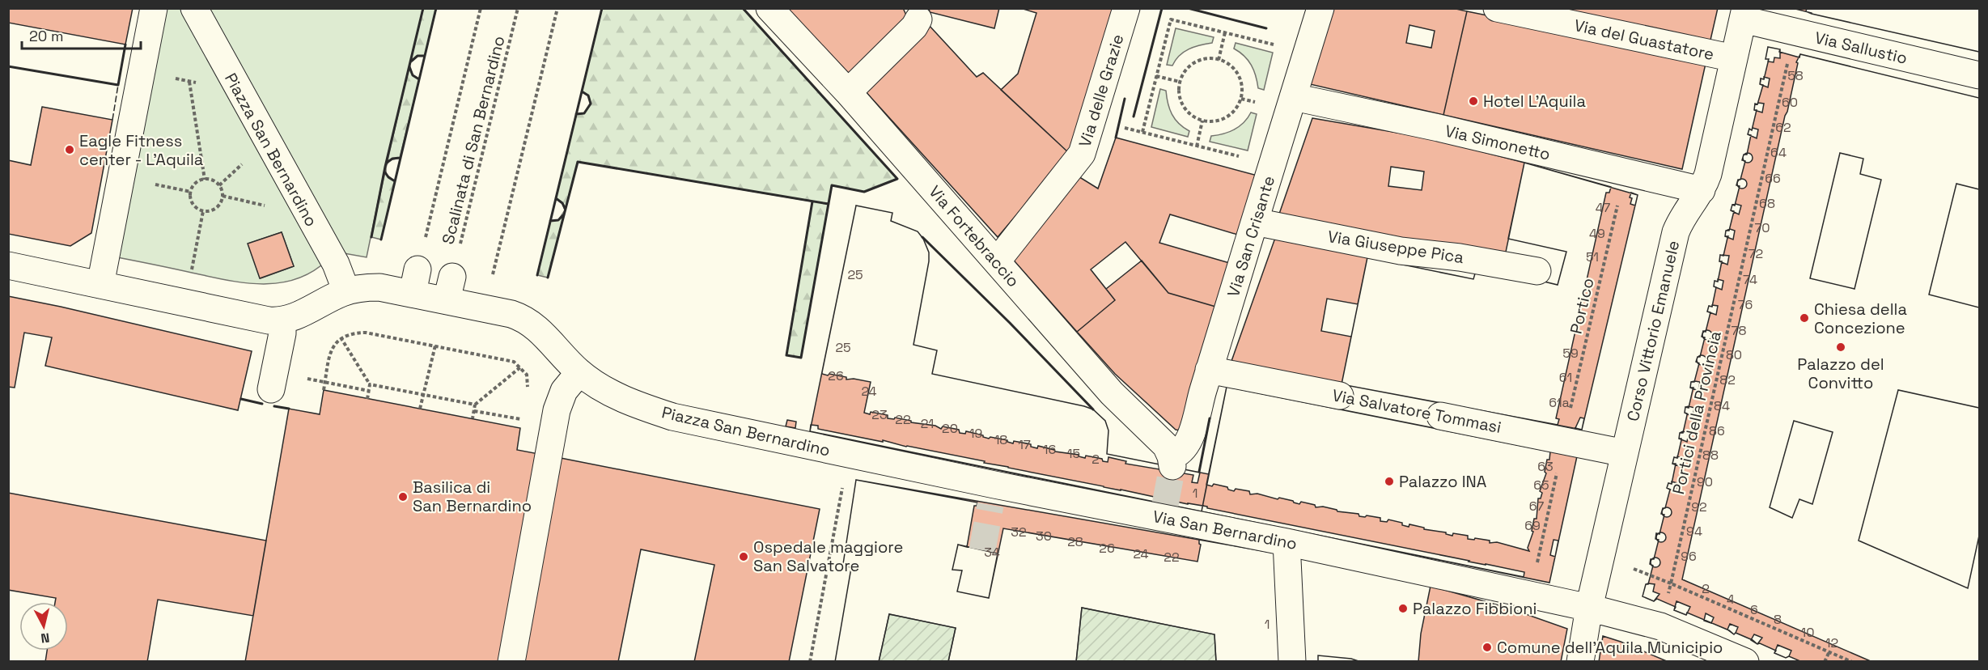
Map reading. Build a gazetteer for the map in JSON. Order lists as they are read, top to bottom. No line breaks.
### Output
{"streets":{"street":["Via del Guastatore","Via Sallustio","Via delle Grazie","Via Simonetto","Piazza San Bernardino","Via Fortebraccio","Via San Crisante","Via Giuseppe Pica","Corso Vittorio Emanuele","Via Salvatore Tommasi","Via San Bernardino"],"path":["Scalinata di San Bernardino","Portico","Portici della Provincia"]},"crossings":[["Via del Guastatore","Corso Vittorio Emanuele"],["Via Sallustio","Corso Vittorio Emanuele"],["Via delle Grazie","Via Fortebraccio"],["Scalinata di San Bernardino","Piazza San Bernardino"],["Via Simonetto","Via San Crisante"],["Via Simonetto","Corso Vittorio Emanuele"],["Piazza San Bernardino","Via San Bernardino"],["Via Fortebraccio","Via San Crisante"],["Via San Crisante","Via Giuseppe Pica"],["Via San Crisante","Via Salvatore Tommasi"],["Corso Vittorio Emanuele","Via Salvatore Tommasi"],["Corso Vittorio Emanuele","Via San Bernardino"]],"places":["Hotel L'Aquila","Eagle Fitness center - L'Aquila","Chiesa della Concezione","Palazzo del Convitto","Palazzo INA","Basilica di San Bernardino","Ospedale maggiore San Salvatore","Palazzo Fibbioni","Comune dell'Aquila Municipio"],"house_numbers":["58","60","62","64","66","68","47","70","49","72","51","25","74","76","78","25","59","80","26","61","82","24","61a","84","23","22","21","20","86","19","18","17","16","15","88","2","63","90","65","1","67","92","69","94","32","30","28","26","34","24","96","22","2","4","6","8","1","10","12"],"scale_bar":"20 m","north":"bottom"}
